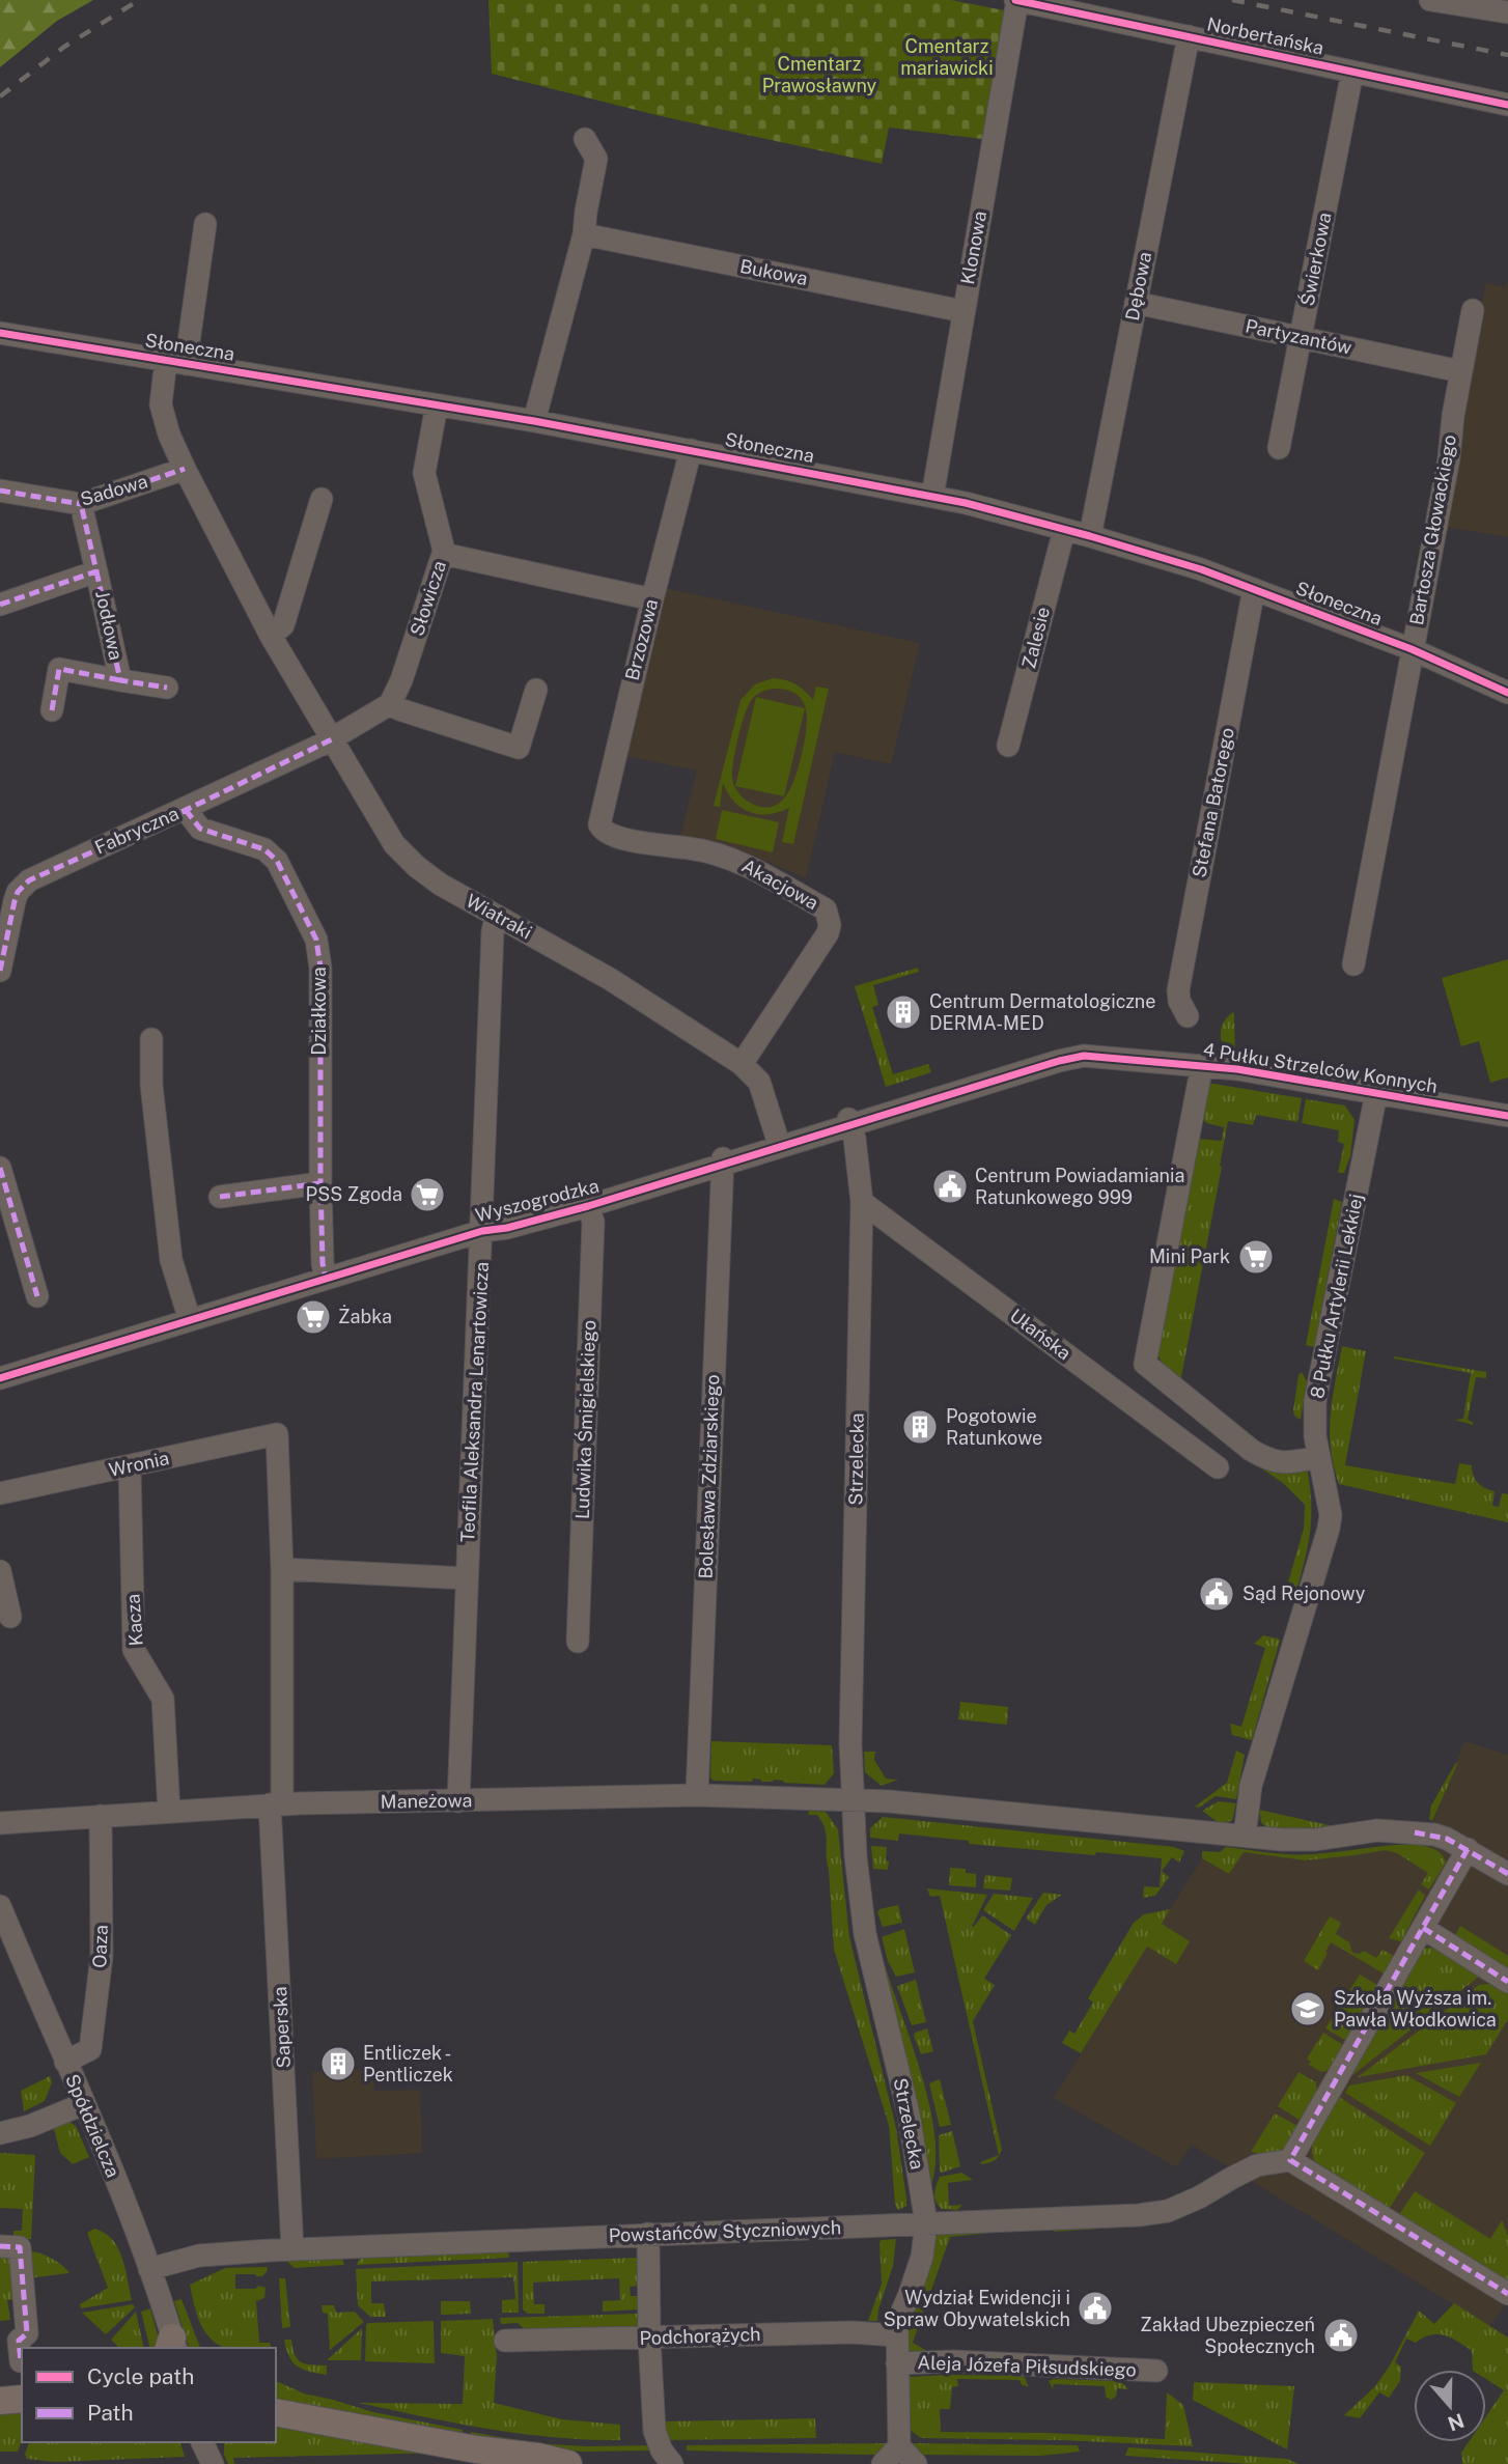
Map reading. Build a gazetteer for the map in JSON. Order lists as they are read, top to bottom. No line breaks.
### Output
{"streets":{"street":["Norbertańska","Klonowa","Świerkowa","Bukowa","Dębowa","Partyzantów","Słoneczna","Sadowa","Bartosza Głowackiego","Słowicza","Jodłowa","Zalesie","Brzozowa","Stefana Batorego","Fabryczna","Akacjowa","Wiatraki","Działkowa","4 Pułku Strzelców Konnych","Wyszogrodzka","8 Pułku Artylerii Lekkiej","Ułańska","Teofila Aleksandra Lenartowicza","Ludwika Śmigielskiego","Strzelecka","Wronia","Bolesława Zdziarskiego","Kacza","Maneżowa","Oaza","Saperska","Spółdzielcza","Powstańców Styczniowych","Podchorążych","Aleja Józefa Piłsudskiego"]},"crossings":[["Norbertańska","Klonowa"],["Norbertańska","Świerkowa"],["Norbertańska","Dębowa"],["Klonowa","Bukowa"],["Klonowa","Słoneczna"],["Świerkowa","Partyzantów"],["Dębowa","Partyzantów"],["Dębowa","Słoneczna"],["Partyzantów","Bartosza Głowackiego"],["Słoneczna","Bartosza Głowackiego"],["Słoneczna","Słowicza"],["Słoneczna","Zalesie"],["Słoneczna","Brzozowa"],["Słoneczna","Stefana Batorego"],["Słoneczna","Wiatraki"],["Sadowa","Jodłowa"],["Sadowa","Wiatraki"],["Brzozowa","Akacjowa"],["Fabryczna","Wiatraki"],["Fabryczna","Działkowa"],["Akacjowa","Wiatraki"],["Wiatraki","Teofila Aleksandra Lenartowicza"],["Działkowa","Wyszogrodzka"],["4 Pułku Strzelców Konnych","Wyszogrodzka"],["4 Pułku Strzelców Konnych","8 Pułku Artylerii Lekkiej"],["Wyszogrodzka","Teofila Aleksandra Lenartowicza"],["Wyszogrodzka","Ludwika Śmigielskiego"],["Wyszogrodzka","Strzelecka"],["Wyszogrodzka","Bolesława Zdziarskiego"],["Ułańska","Strzelecka"],["Teofila Aleksandra Lenartowicza","Maneżowa"],["Strzelecka","Maneżowa"],["Strzelecka","Powstańców Styczniowych"],["Strzelecka","Podchorążych"],["Strzelecka","Aleja Józefa Piłsudskiego"],["Wronia","Kacza"],["Wronia","Saperska"],["Bolesława Zdziarskiego","Maneżowa"],["Kacza","Maneżowa"],["Maneżowa","Oaza"],["Maneżowa","Saperska"],["Oaza","Spółdzielcza"],["Saperska","Powstańców Styczniowych"],["Spółdzielcza","Powstańców Styczniowych"]],"parks":["Cmentarz mariawicki","Cmentarz Prawosławny"],"places":{"building":["Centrum Dermatologiczne DERMA-MED","Pogotowie Ratunkowe","Entliczek - Pentliczek"],"public building":["Centrum Powiadamiania Ratunkowego 999","Sąd Rejonowy","Wydział Ewidencji i Spraw Obywatelskich","Zakład Ubezpieczeń Społecznych"],"supermarket":["PSS Zgoda","Mini Park","Żabka"],"school or university":["Szkoła Wyższa im. Pawła Włodkowica"]},"legend":["Cycle path","Path"],"north":"bottom"}
